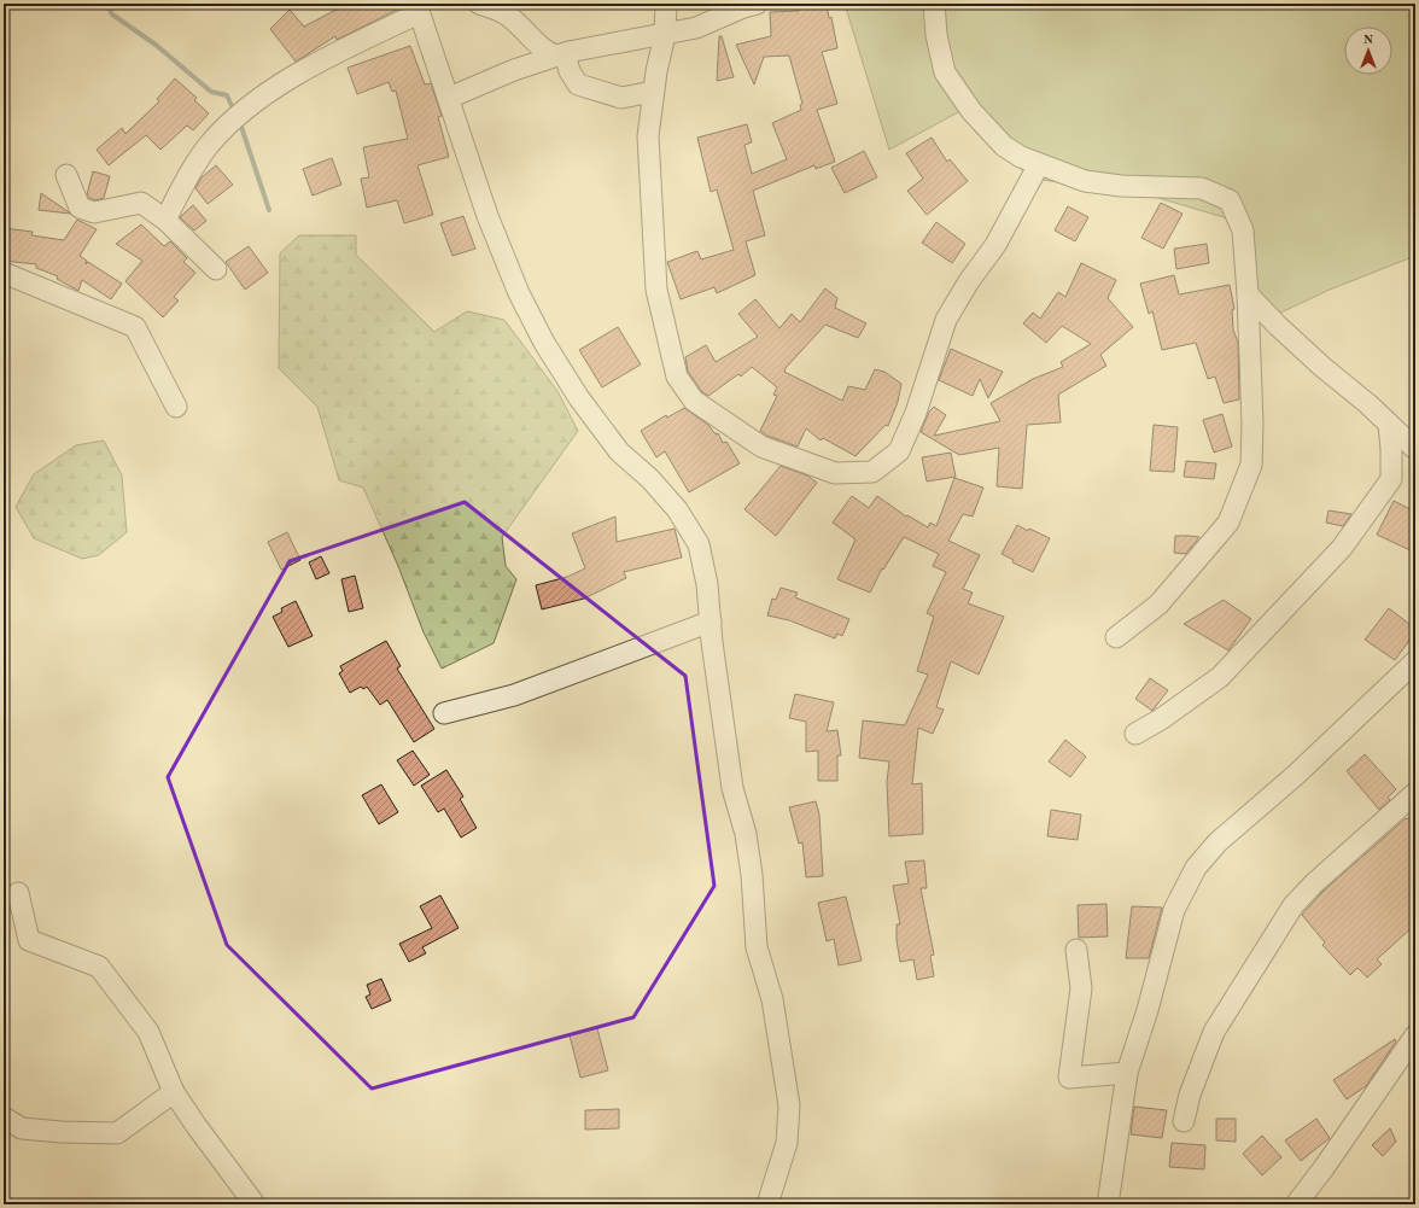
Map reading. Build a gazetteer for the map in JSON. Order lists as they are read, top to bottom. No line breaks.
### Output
{"north":"top"}
